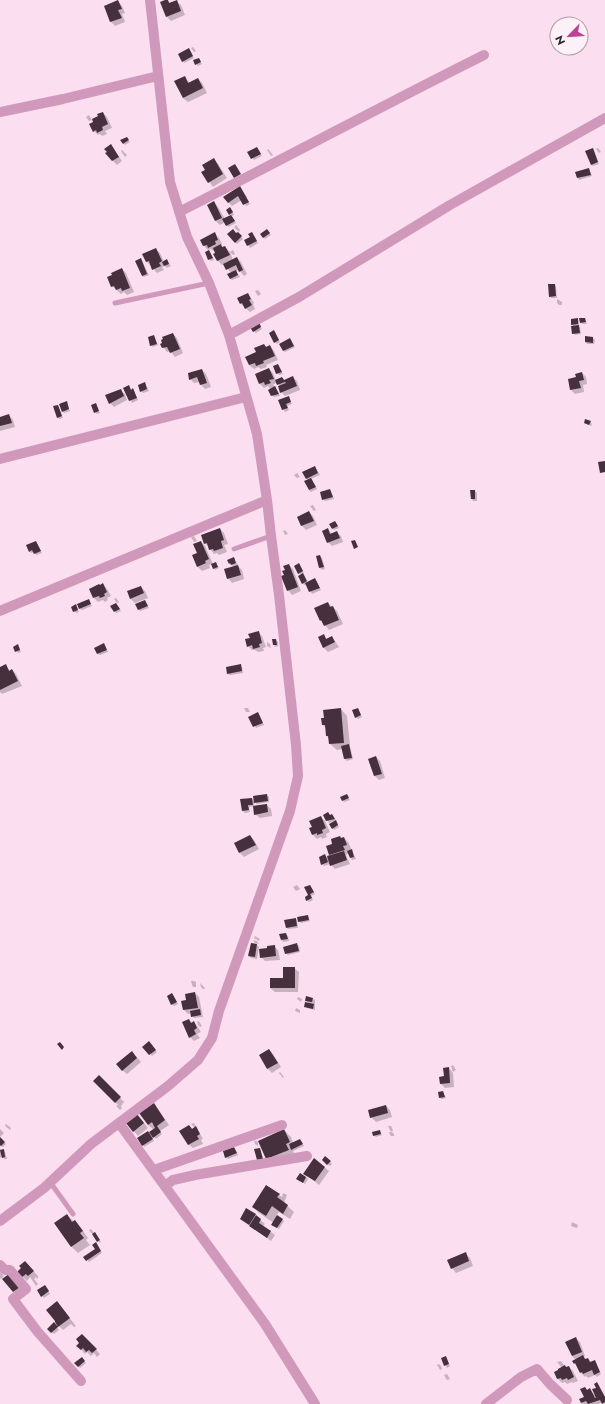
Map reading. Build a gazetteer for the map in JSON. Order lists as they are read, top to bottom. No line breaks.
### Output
{"north":"bottom left"}
